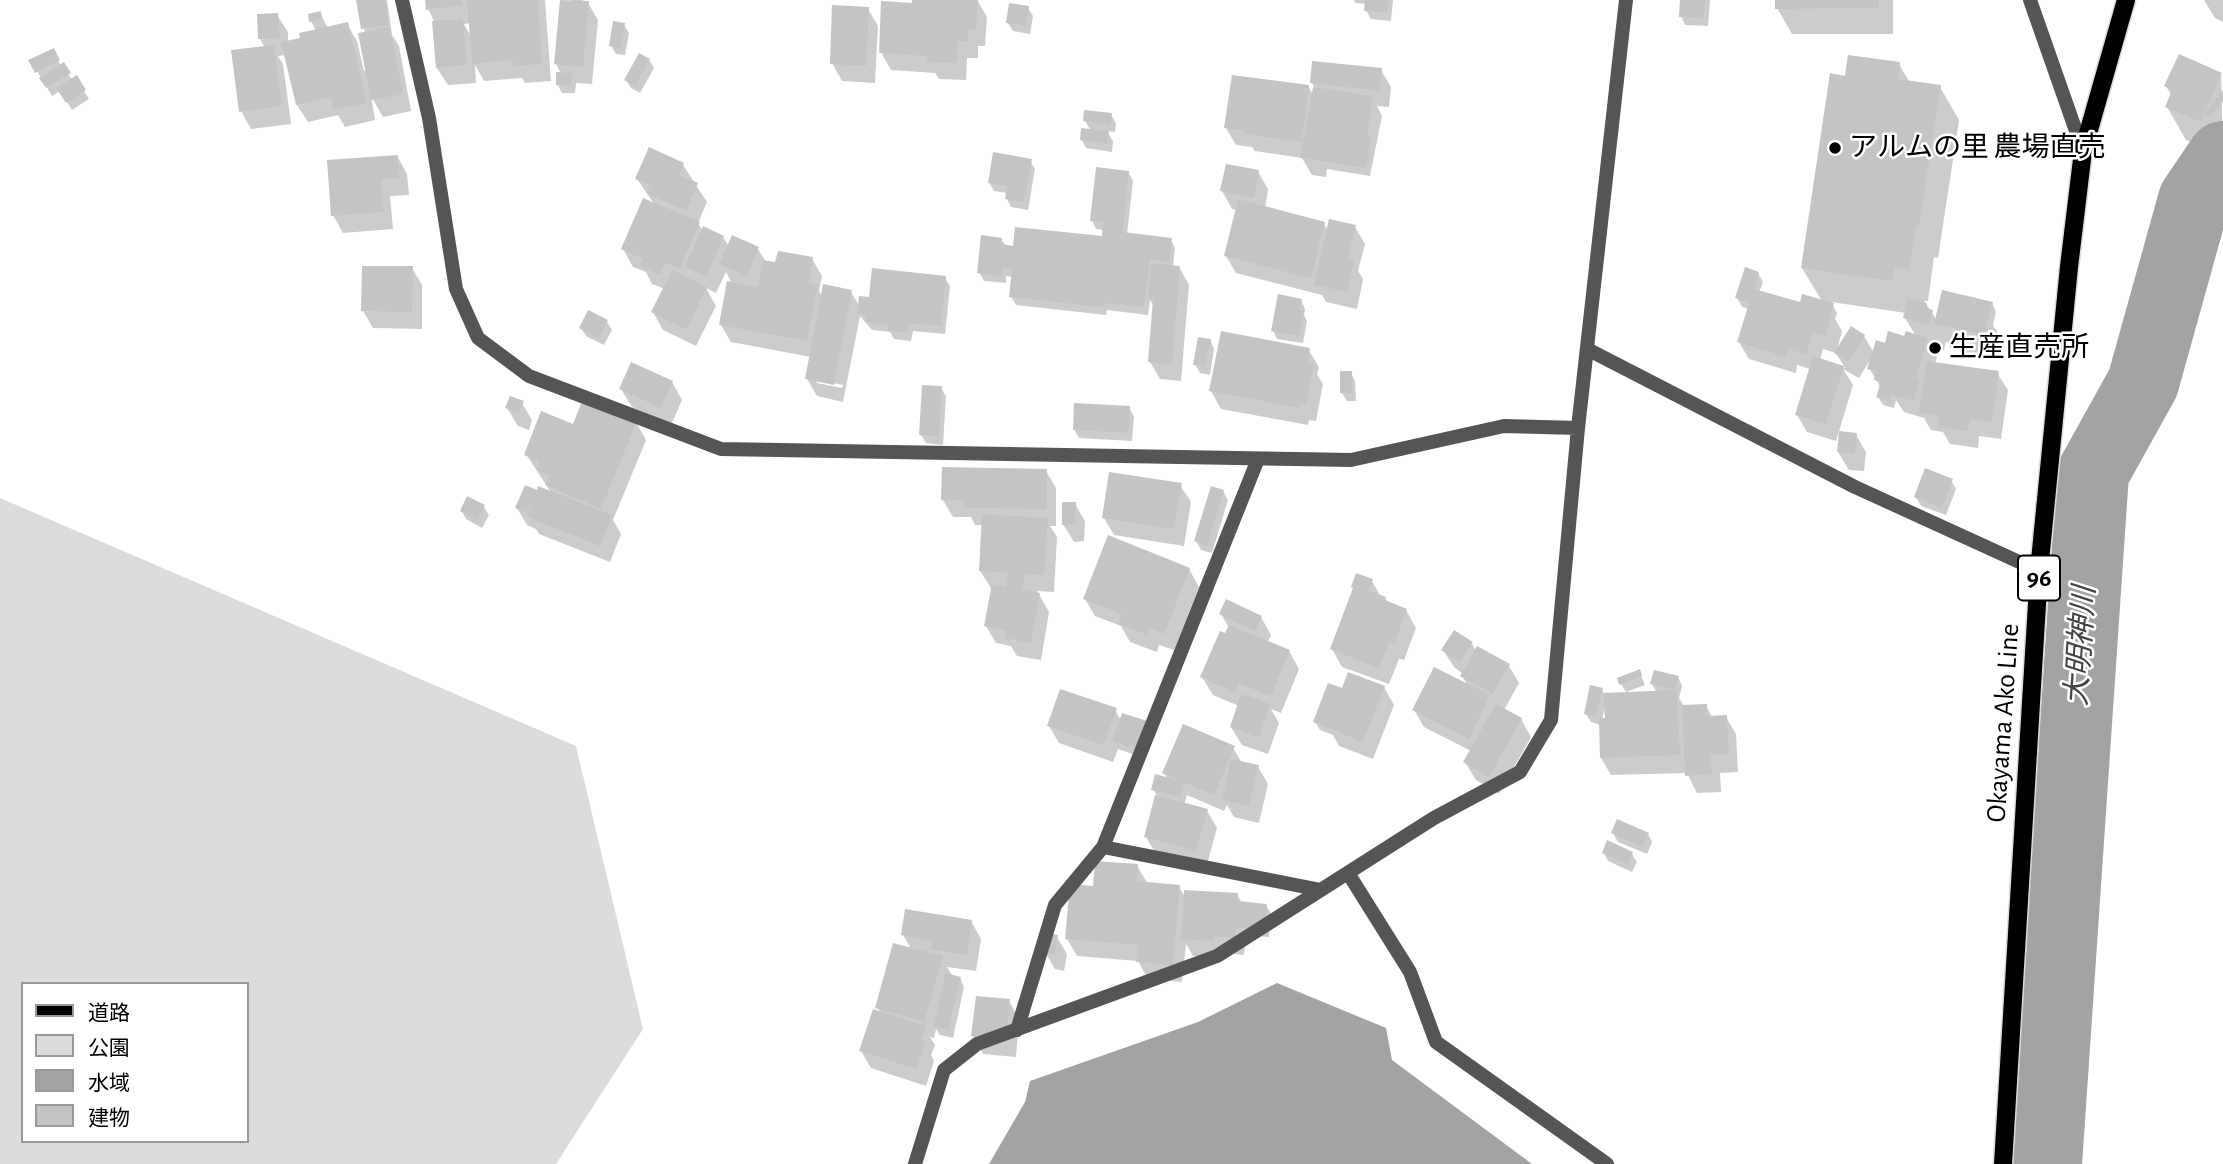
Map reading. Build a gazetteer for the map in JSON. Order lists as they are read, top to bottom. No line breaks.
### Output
{"streets":{"main road":["96","Okayama Ako Line"]},"water":["大明神川"],"places":["アルムの里 農場直売","生産直売所"],"legend":["道路","公園","水域","建物"]}
